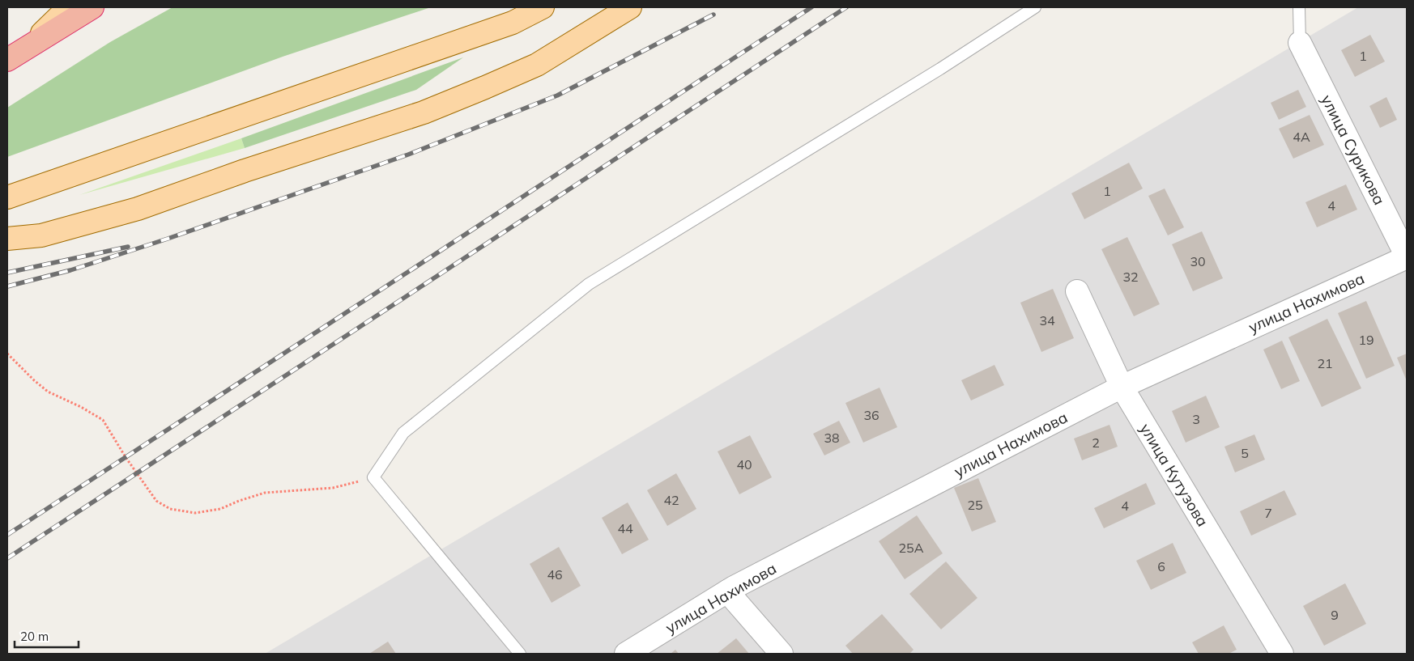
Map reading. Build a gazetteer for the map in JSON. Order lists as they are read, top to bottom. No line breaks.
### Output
{"streets":{"street":["улица Сурикова","улица Нахимова","улица Кутузова"]},"crossings":[["улица Сурикова","улица Нахимова"],["улица Нахимова","улица Кутузова"]],"house_numbers":["1","4А","1","4","30","32","34","19","21","36","3","38","2","5","40","42","25","4","7","44","25А","6","46","9"],"scale_bar":"20 m"}
